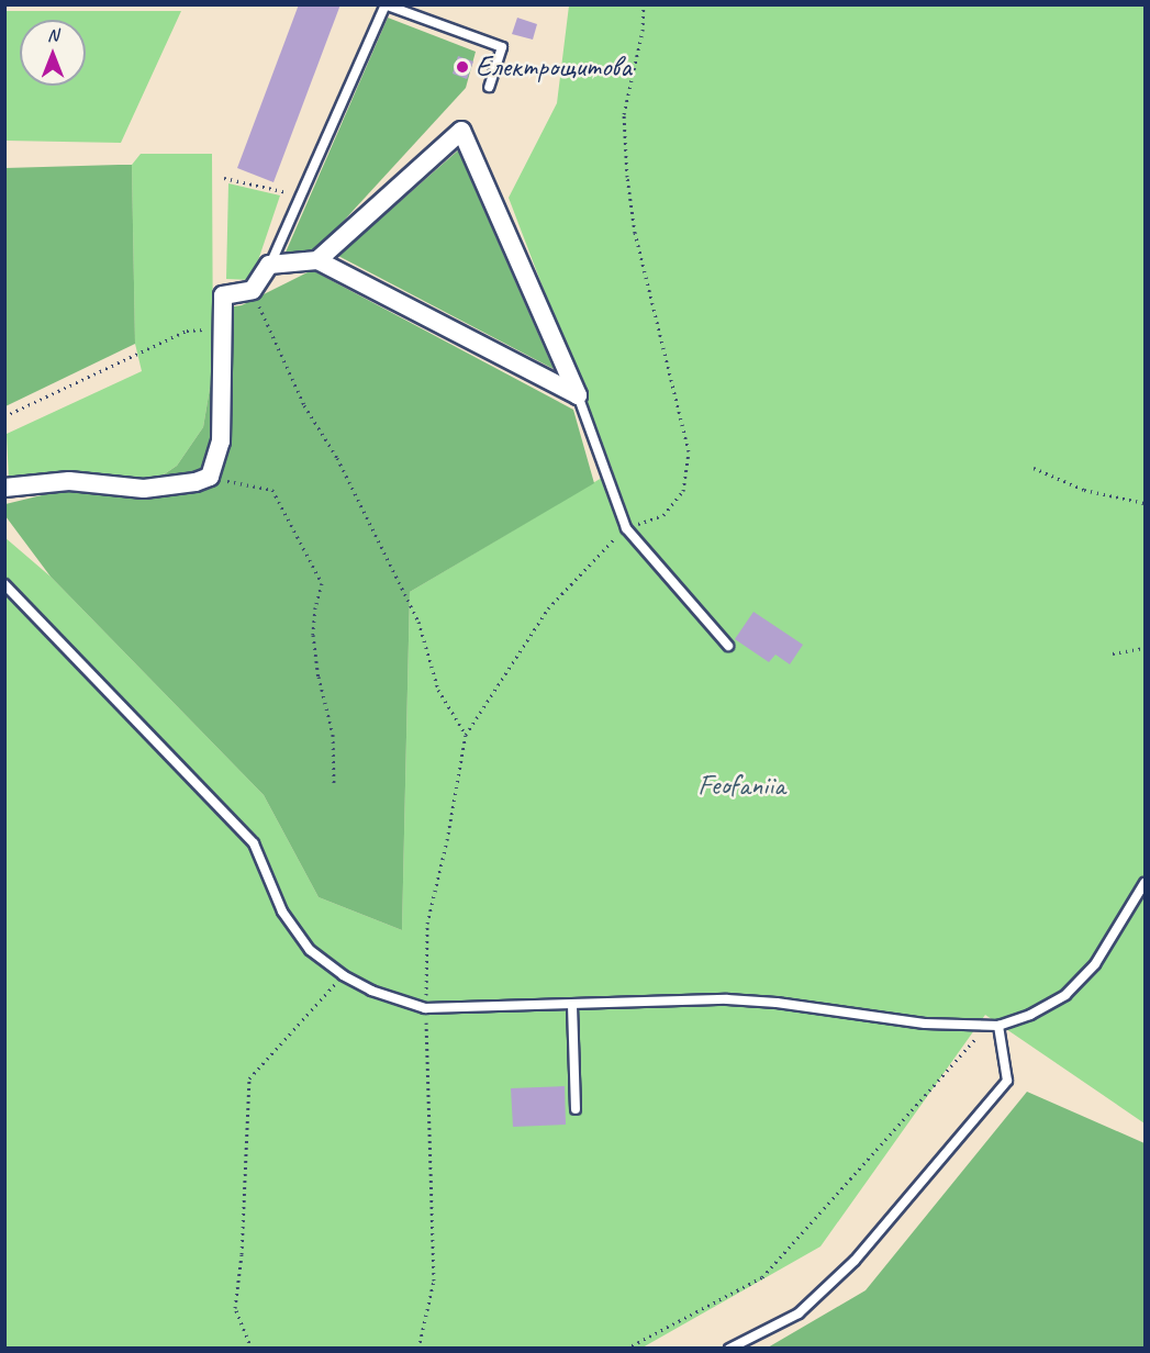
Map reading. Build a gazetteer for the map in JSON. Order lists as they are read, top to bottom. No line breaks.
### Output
{"parks":["Feofaniia"],"places":["Електрощитова"],"north":"top"}
